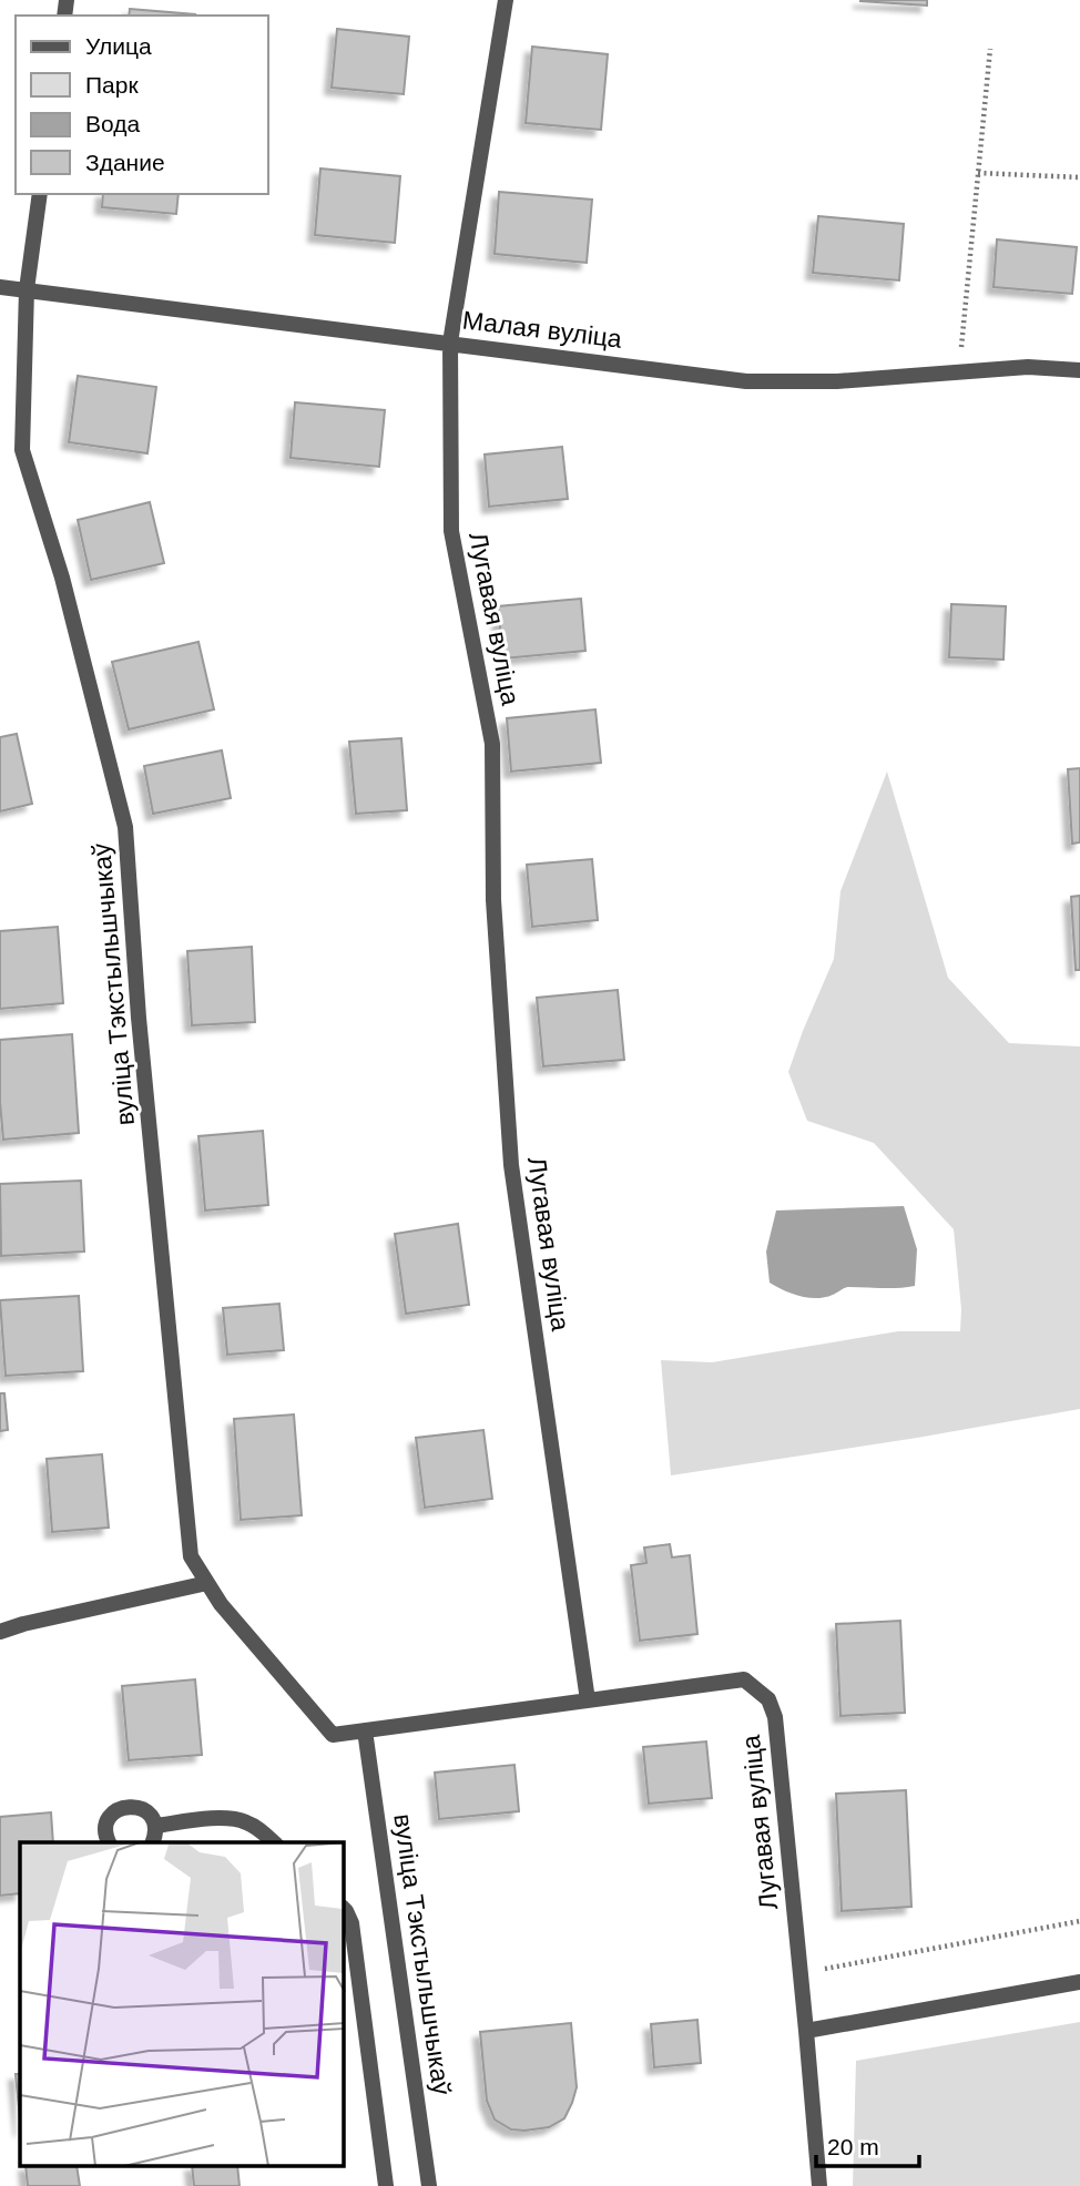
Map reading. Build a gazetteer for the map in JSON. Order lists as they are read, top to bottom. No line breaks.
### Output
{"streets":{"street":["Малая вуліца","Лугавая вуліца","вуліца Тэкстыльшчыкаў"]},"crossings":[["Малая вуліца","Лугавая вуліца"],["Малая вуліца","вуліца Тэкстыльшчыкаў"]],"legend":["Улица","Парк","Вода","Здание"],"scale_bar":"20 m"}
